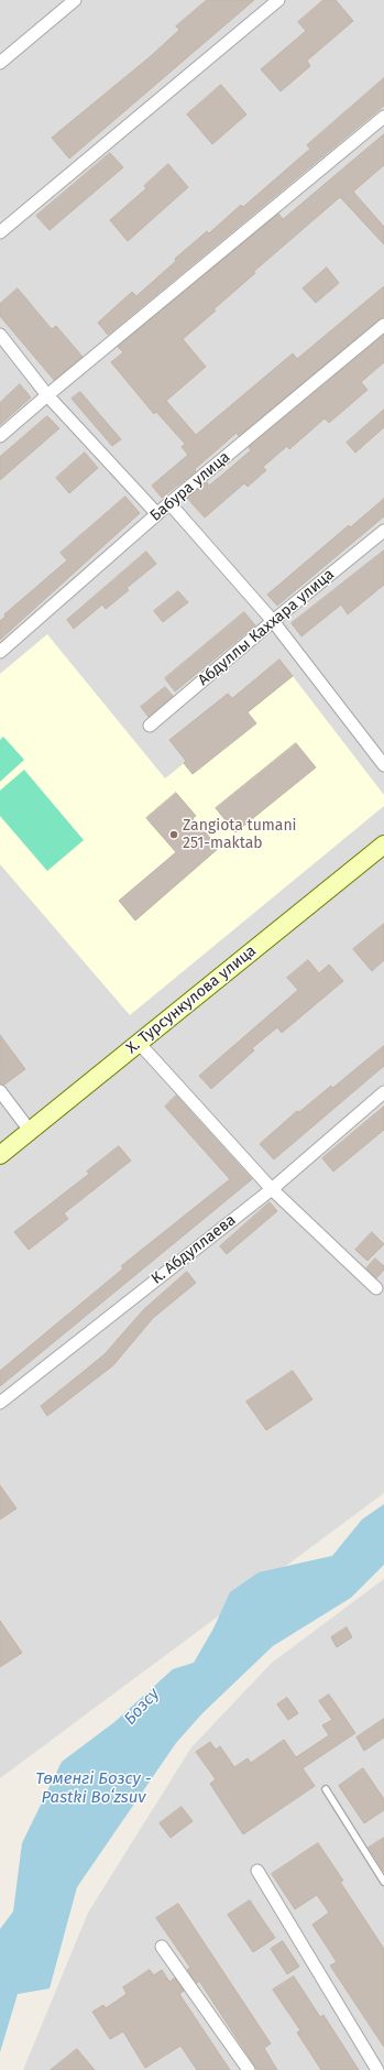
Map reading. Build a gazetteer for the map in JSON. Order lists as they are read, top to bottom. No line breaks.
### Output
{"streets":{"street":["Бабура улица","Абдуллы Каххара улица","Х. Турсункулова улица","К. Абдуллаева"]},"water":["Бозсу","Төменгі Бозсу - Pastki Boʻzsuv"],"places":["Zangiota tumani 251-maktab"]}
